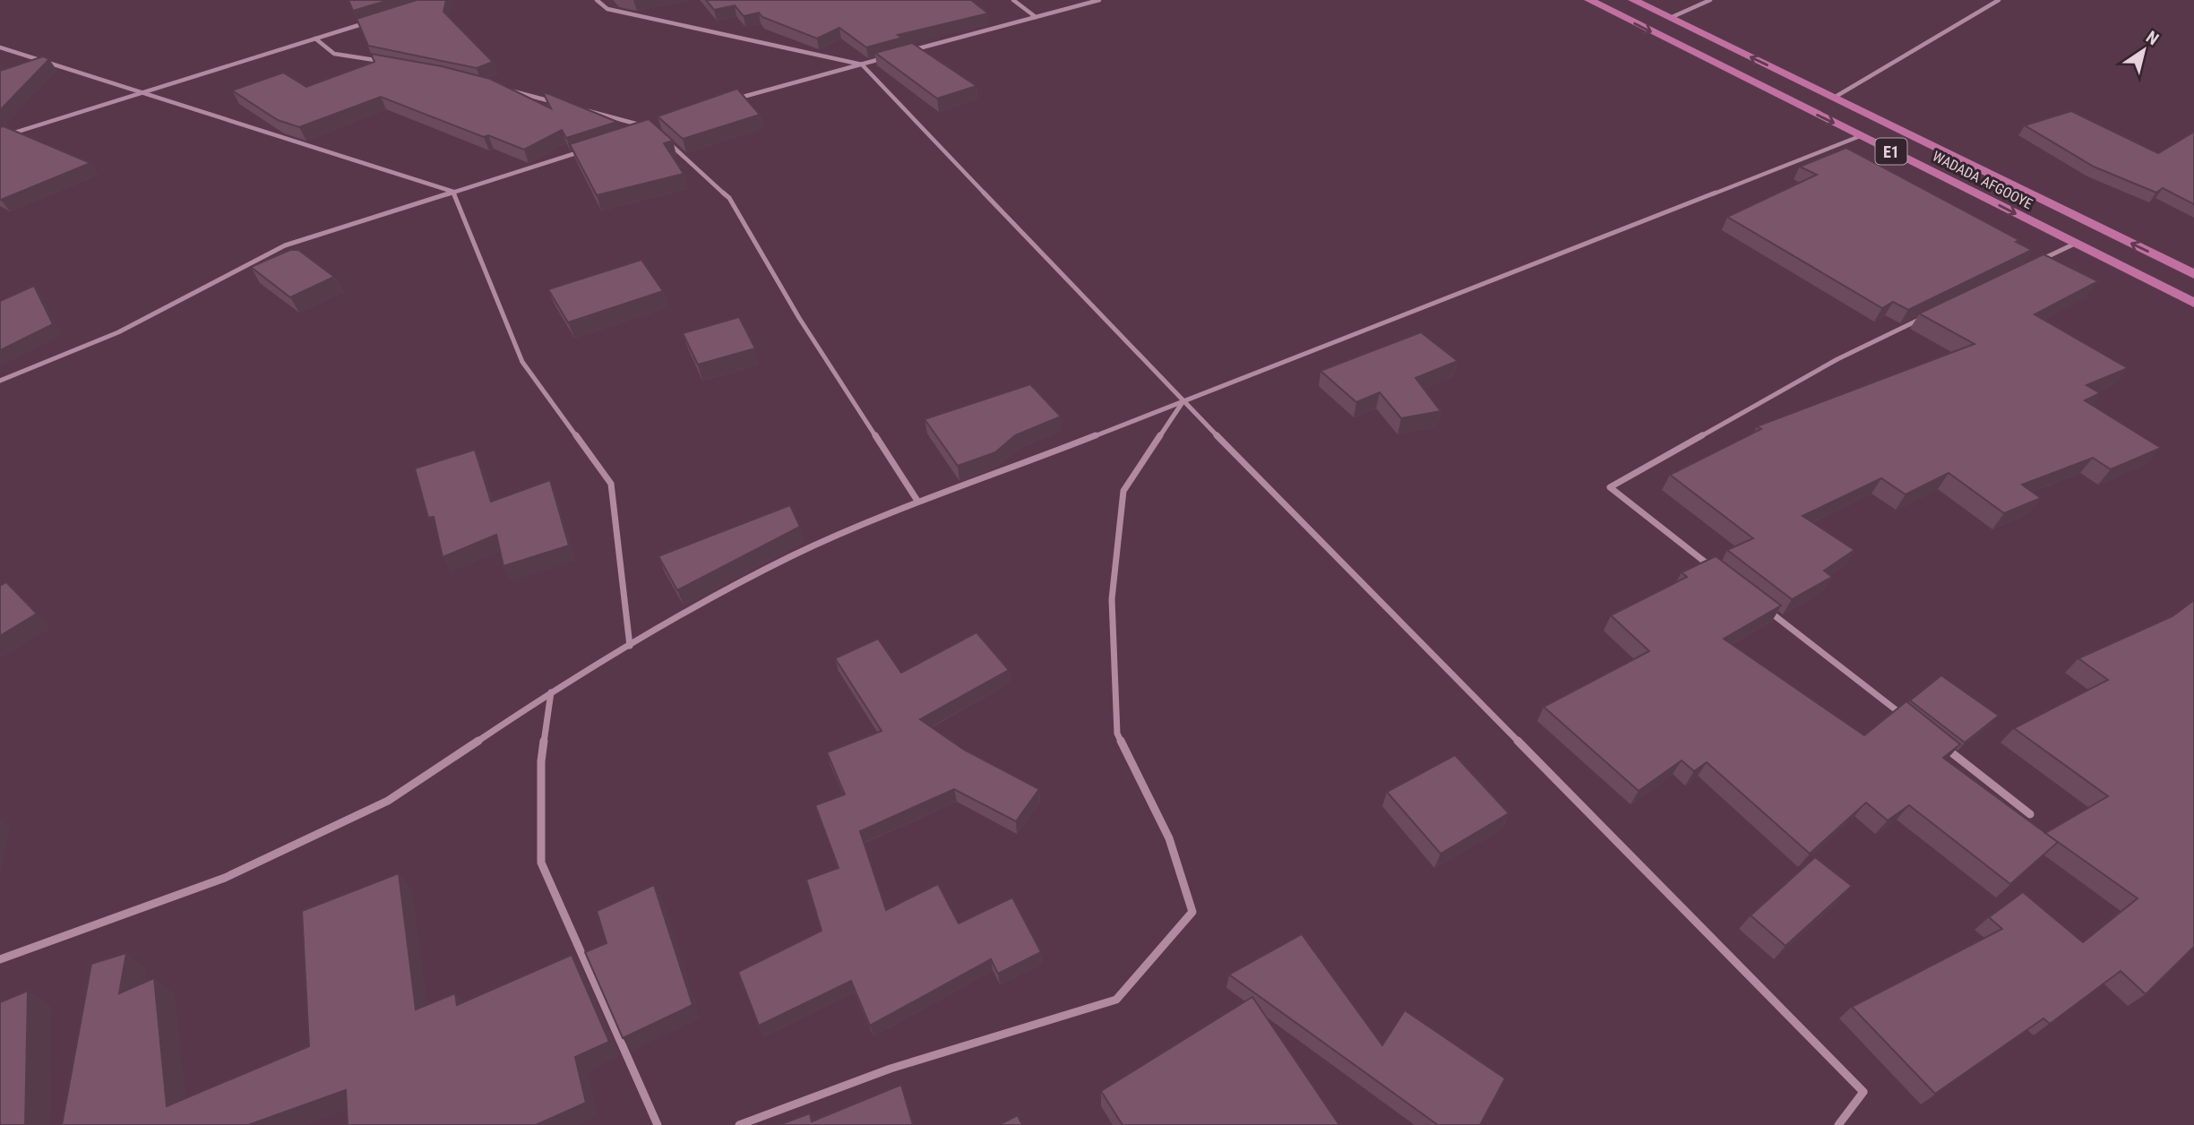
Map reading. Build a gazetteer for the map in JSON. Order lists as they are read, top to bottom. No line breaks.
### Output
{"streets":{"highway":["E1","WADADA AFGOOYE"]},"north":"top right"}
